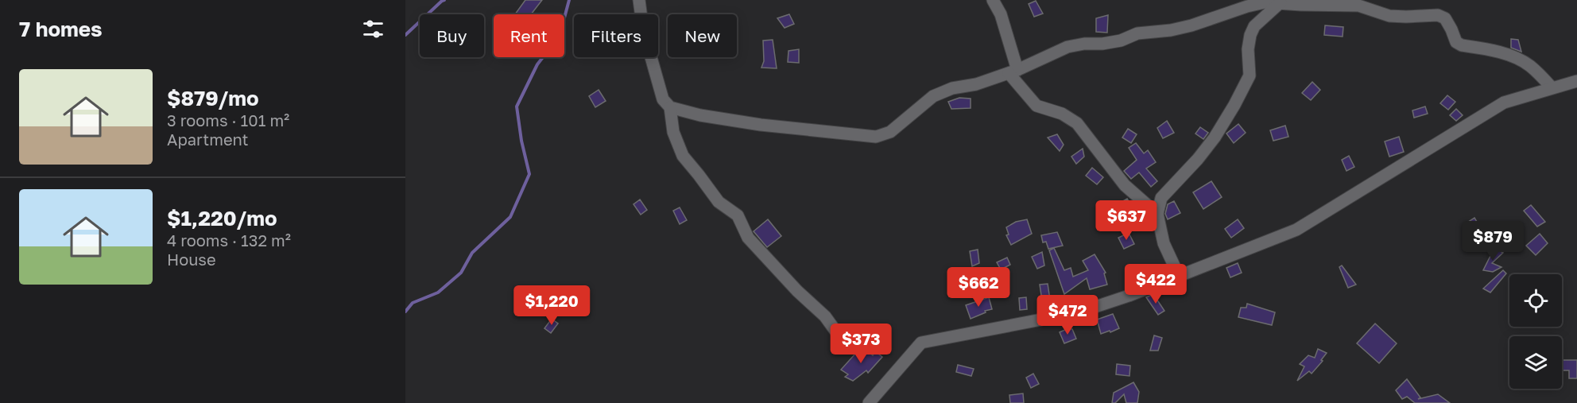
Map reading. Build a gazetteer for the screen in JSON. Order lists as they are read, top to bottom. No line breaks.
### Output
{"page":{"heading":"7 homes","chip":["Buy","Rent","Filters","New"],"list":[{"name":"$879/mo","note":"3 rooms · 101 m² · Apartment"},{"name":"$1,220/mo","note":"4 rooms · 132 m² · House"}],"price":["$637","$879","$422","$662","$1,220","$472","$373"]}}
